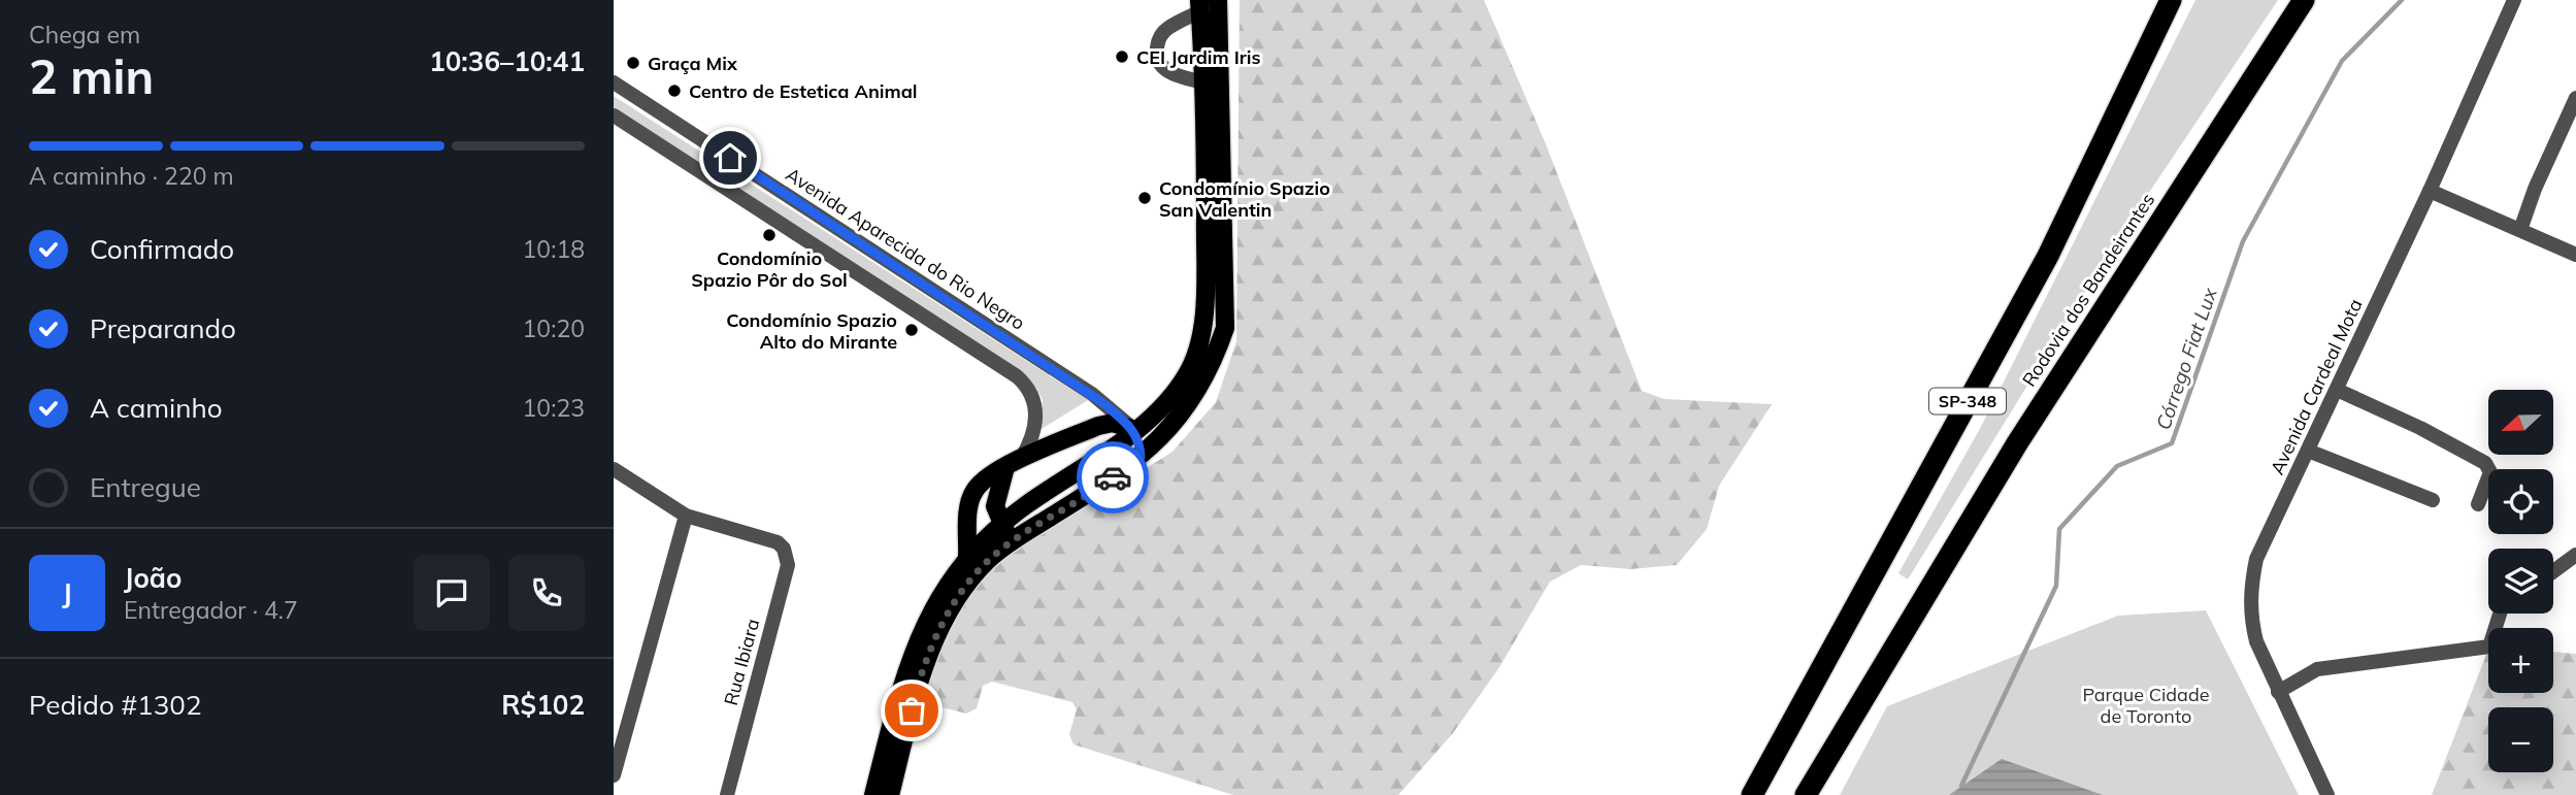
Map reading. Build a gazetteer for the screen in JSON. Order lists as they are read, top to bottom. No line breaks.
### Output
{"streets":{"highway":["Rodovia dos Bandeirantes","SP-348"],"street":["Avenida Aparecida do Rio Negro","Avenida Cardeal Mota","Rua Ibiara"]},"water":["Córrego Fiat Lux"],"parks":["Parque Cidade de Toronto"],"places":["CEI Jardim Iris","Graça Mix","Centro de Estetica Animal","Condomínio Spazio San Valentin","Condomínio Spazio Pôr do Sol","Condomínio Spazio Alto do Mirante"],"north":"left","page":{"heading":["2 min","Chega em","10:36–10:41"],"panel":["João","Entregador · 4.7","Pedido #1302","R$102"],"bar":"A caminho · 220 m","list":[["Confirmado","10:18"],["Preparando","10:20"],["A caminho","10:23"],"Entregue"],"map_buttons":["+","−"],"round":"J"}}
